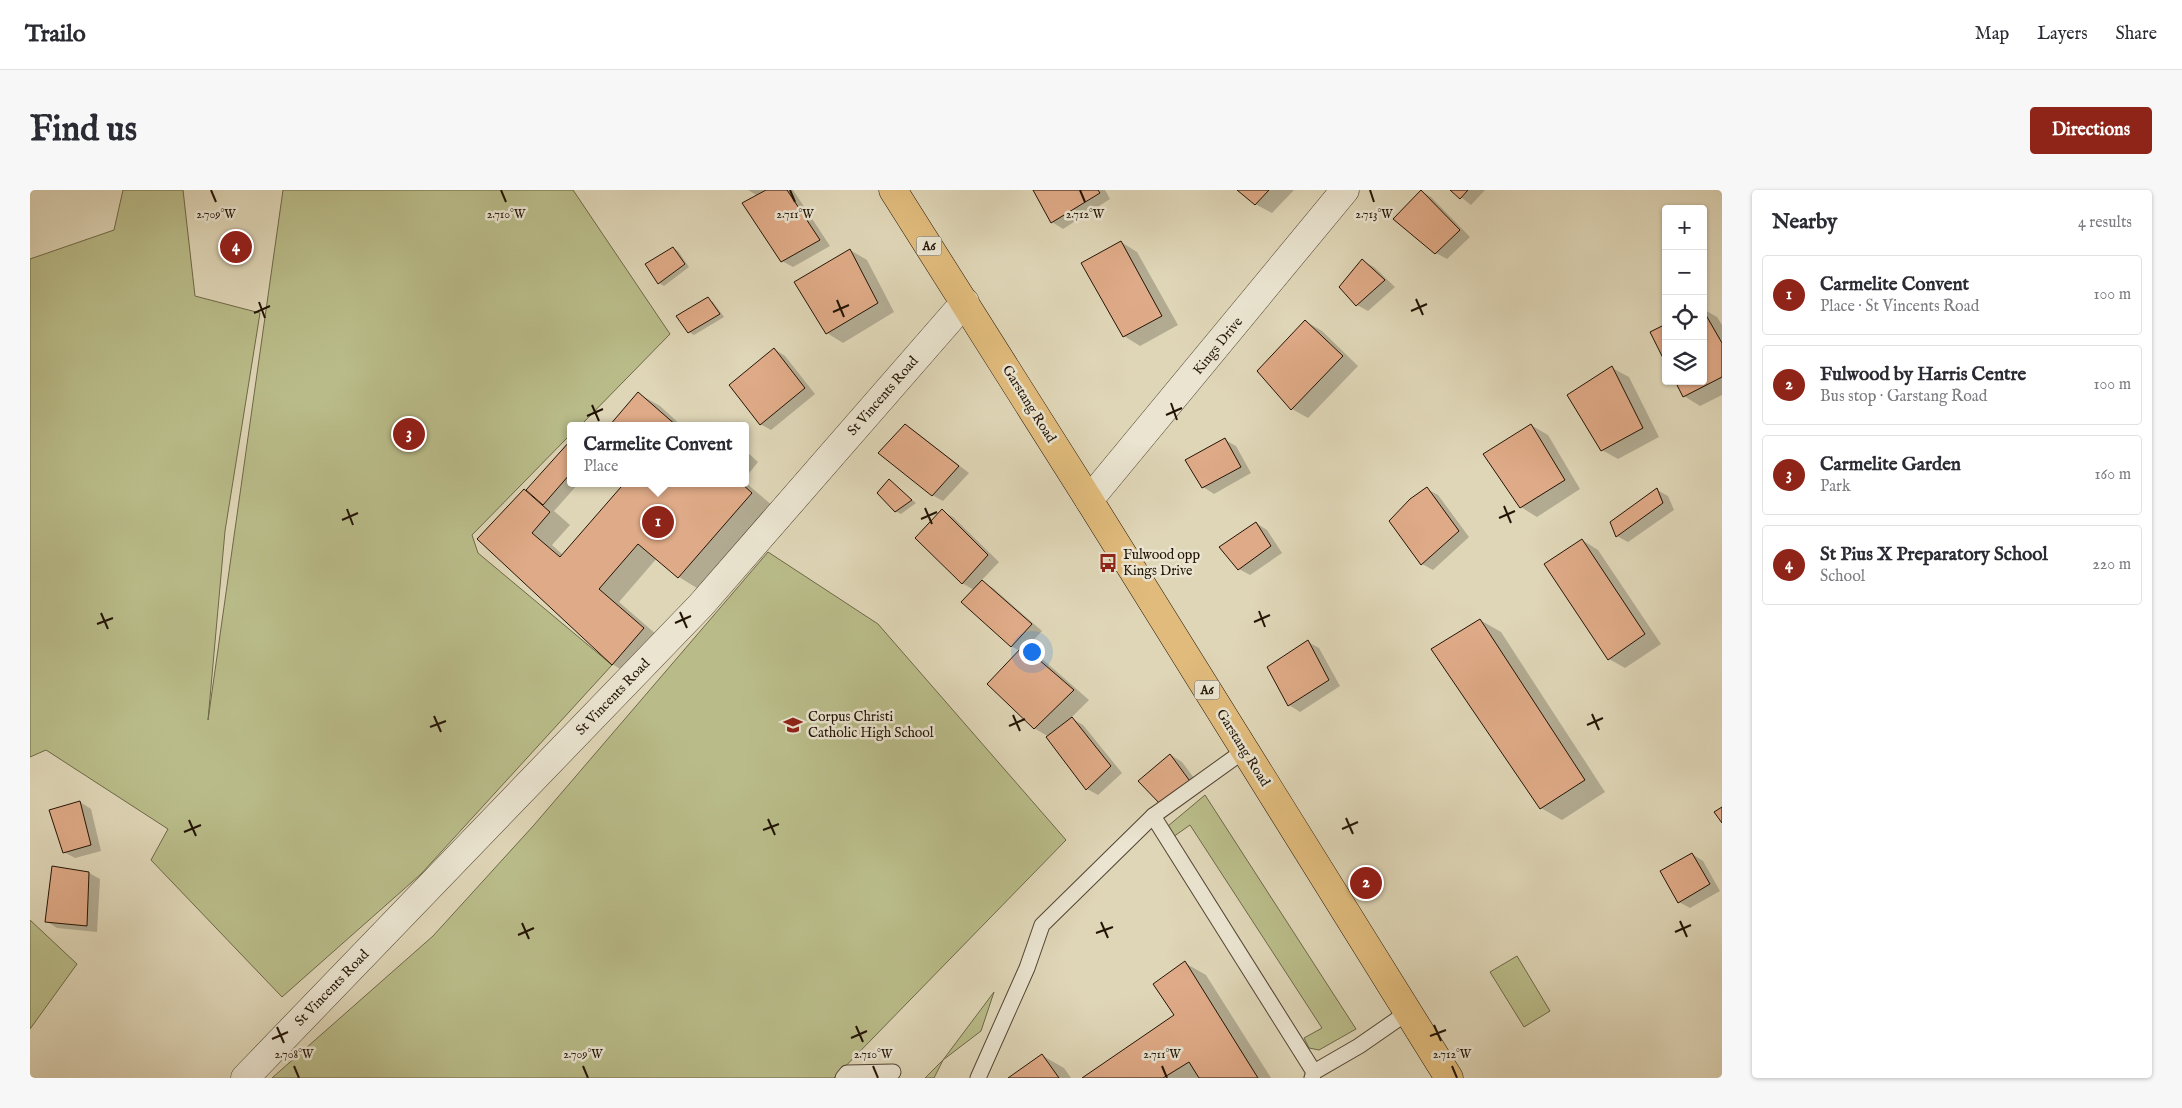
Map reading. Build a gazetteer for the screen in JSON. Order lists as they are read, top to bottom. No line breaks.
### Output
{"streets":{"highway":["A6","Garstang Road"],"street":["Kings Drive","St Vincents Road"]},"crossings":[["Kings Drive","Garstang Road"],["St Vincents Road","Garstang Road"]],"places":{"bus stop":["Fulwood opp Kings Drive"],"school or university":["Corpus Christi Catholic High School"]},"page":{"header":"Trailo","nav":["Map","Layers","Share"],"buttons":"Directions","title":"Find us","heading":["Nearby","4 results"],"map_buttons":["+","−"],"pins":["4","3","1","2"],"list":[{"mark":"1","name":"Carmelite Convent","note":"Place · St Vincents Road","value":"100 m"},{"mark":"2","name":"Fulwood by Harris Centre","note":"Bus stop · Garstang Road","value":"100 m"},{"mark":"3","name":"Carmelite Garden","note":"Park","value":"160 m"},{"mark":"4","name":"St Pius X Preparatory School","note":"School","value":"220 m"}],"popup":["Carmelite Convent","Place"]},"coordinates":["2.709°W","2.710°W","2.711°W","2.712°W","2.713°W","2.708°W"]}
